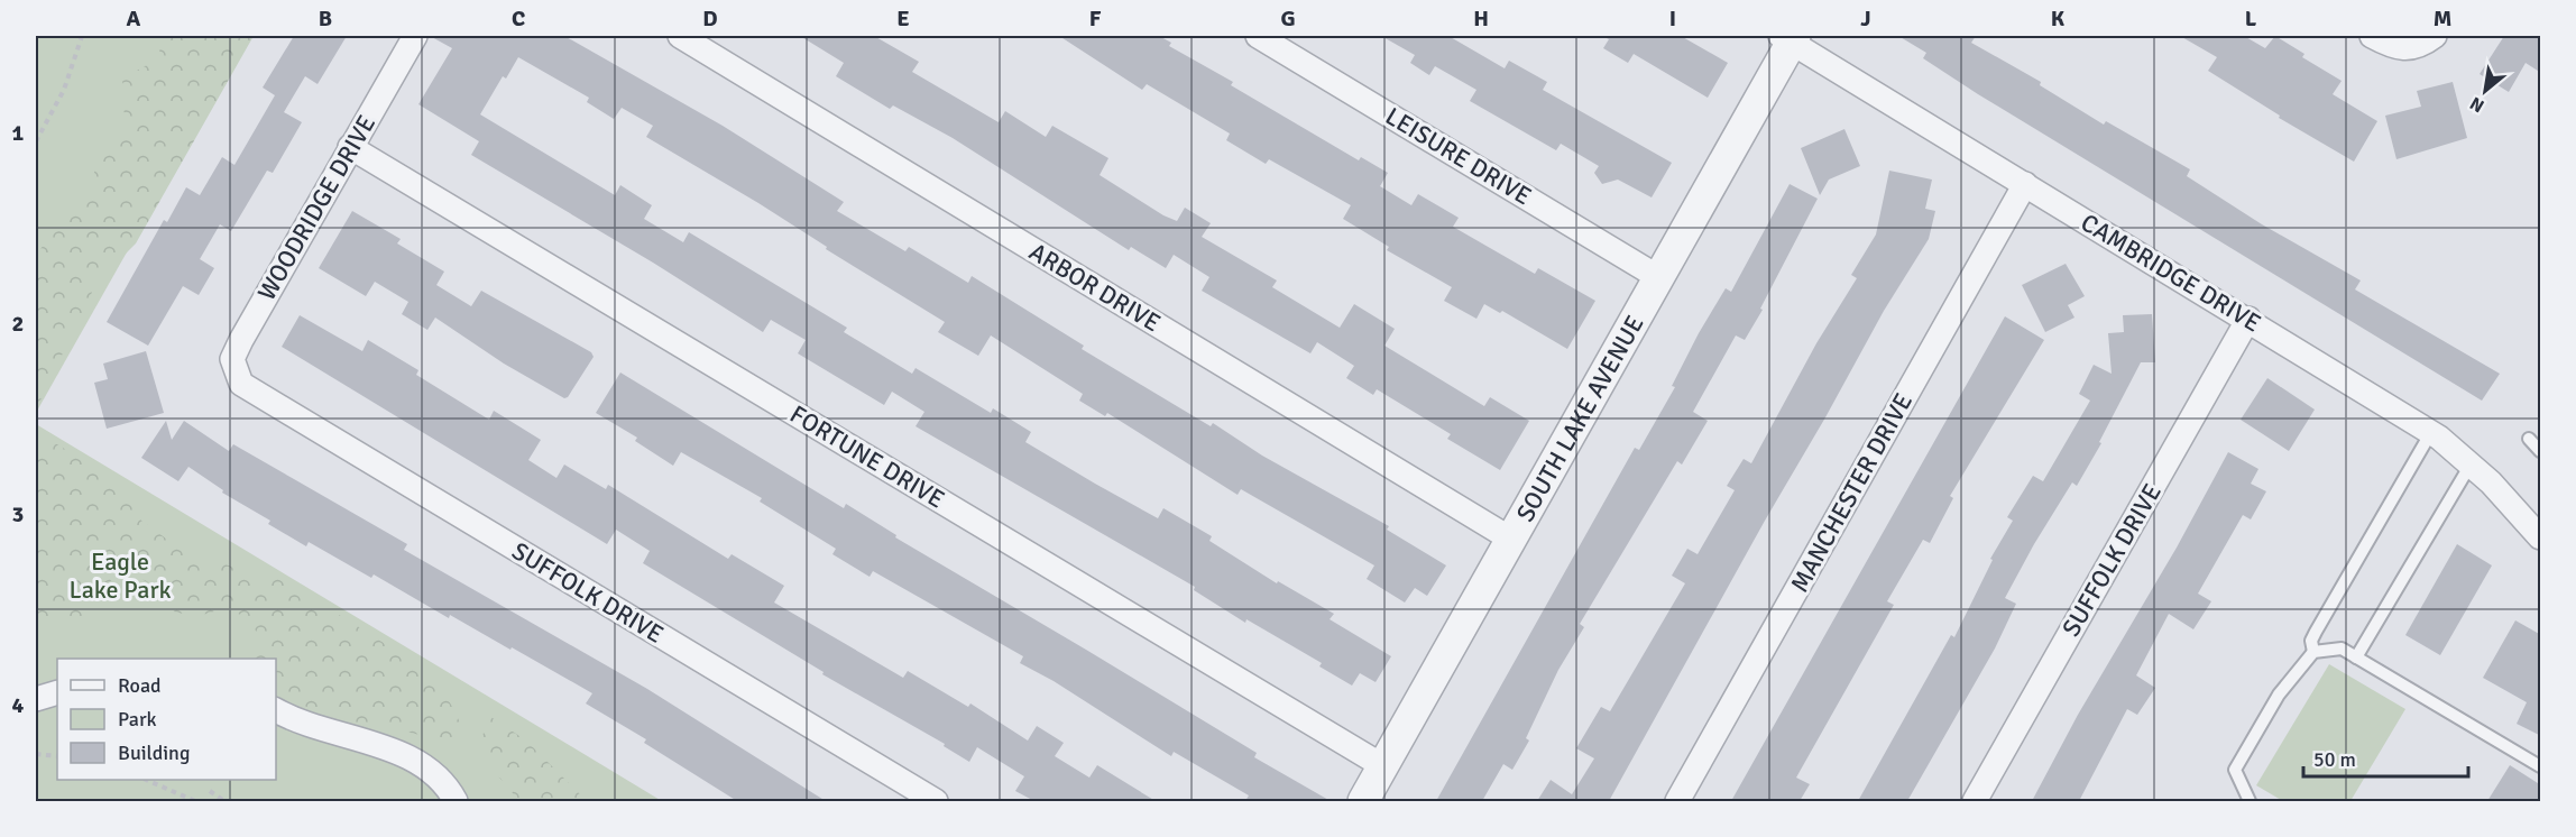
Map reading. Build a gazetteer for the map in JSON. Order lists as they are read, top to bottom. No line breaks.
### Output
{"streets":{"street":["LEISURE DRIVE","WOODRIDGE DRIVE","CAMBRIDGE DRIVE","ARBOR DRIVE","SOUTH LAKE AVENUE","FORTUNE DRIVE","MANCHESTER DRIVE","SUFFOLK DRIVE"]},"crossings":[["LEISURE DRIVE","SOUTH LAKE AVENUE"],["WOODRIDGE DRIVE","FORTUNE DRIVE"],["WOODRIDGE DRIVE","SUFFOLK DRIVE"],["CAMBRIDGE DRIVE","SOUTH LAKE AVENUE"],["CAMBRIDGE DRIVE","MANCHESTER DRIVE"],["CAMBRIDGE DRIVE","SUFFOLK DRIVE"],["ARBOR DRIVE","SOUTH LAKE AVENUE"],["SOUTH LAKE AVENUE","FORTUNE DRIVE"]],"parks":["Eagle Lake Park"],"legend":["Road","Park","Building"],"scale_bar":"50 m","north":"bottom left","grid":{"columns":["A","B","C","D","E","F","G","H","I","J","K","L","M"],"rows":["1","2","3","4"]}}
